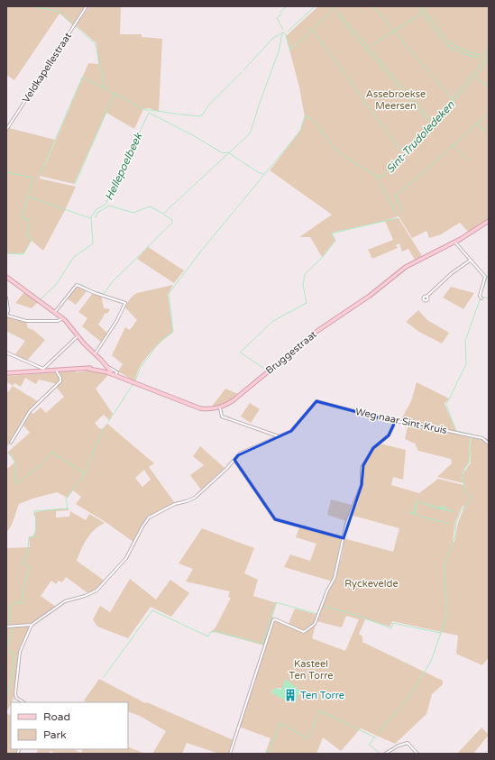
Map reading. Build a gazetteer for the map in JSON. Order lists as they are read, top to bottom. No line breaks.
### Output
{"streets":{"main road":["Bruggestraat"],"street":["Veldkapellestraat","Weg naar Sint-Kruis"]},"water":["Sint-Trudoledeken","Hellepoelbeek"],"parks":["Assebroekse Meersen","Ryckevelde","Kasteel Ten Torre"],"places":{"building":["Ten Torre"]},"legend":["Road","Park"]}
